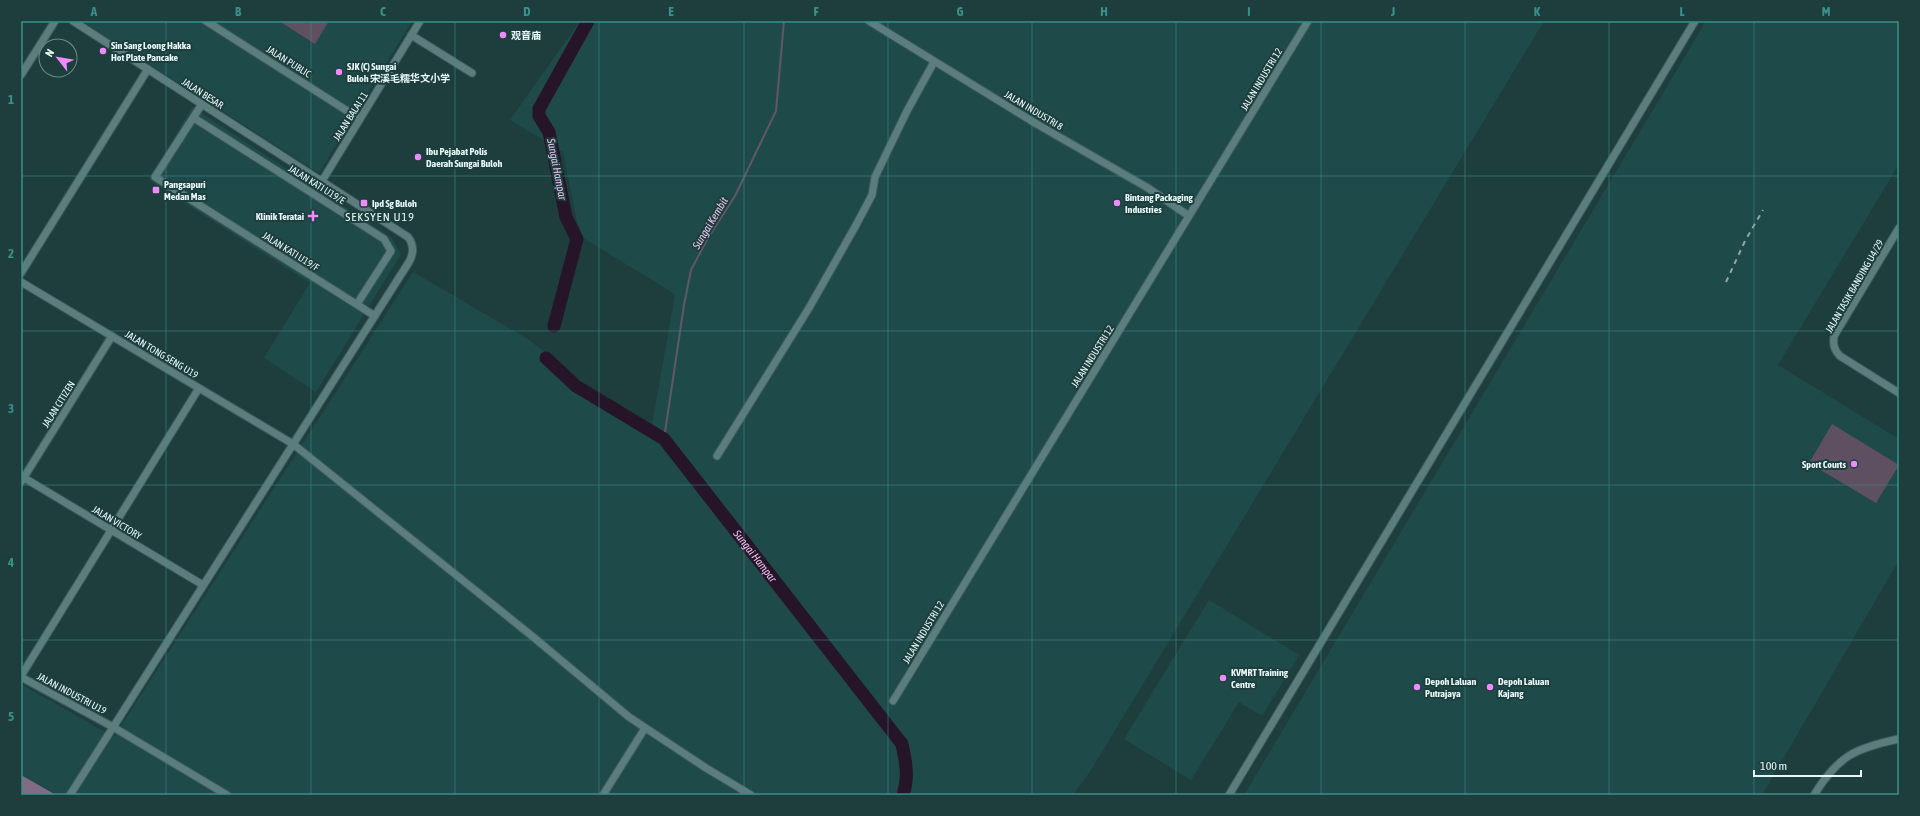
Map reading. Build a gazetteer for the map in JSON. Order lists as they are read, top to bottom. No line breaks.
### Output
{"streets":{"street":["JALAN PUBLIC","JALAN INDUSTRI 12","JALAN BESAR","JALAN INDUSTRI 8","JALAN BALAI 11","JALAN KATI U19/E","JALAN KATI U19/F","JALAN TASIK BANDING U4/29","JALAN TONG SENG U19","JALAN CITIZEN","JALAN VICTORY","JALAN INDUSTRI U19"]},"crossings":[["JALAN PUBLIC","JALAN BALAI 11"],["JALAN INDUSTRI 12","JALAN INDUSTRI 8"],["JALAN BESAR","JALAN BALAI 11"],["JALAN BESAR","JALAN KATI U19/F"],["JALAN KATI U19/E","JALAN KATI U19/F"],["JALAN TONG SENG U19","JALAN CITIZEN"],["JALAN CITIZEN","JALAN VICTORY"]],"districts":["SEKSYEN U19"],"water":["Sungai Hampar","Sungai Kembit"],"places":{"other":["观音庙","Sin Sang Loong Hakka Hot Plate Pancake","SJK (C) Sungai Buloh 宋溪毛糯华文小学","Ibu Pejabat Polis Daerah Sungai Buloh","Bintang Packaging Industries","Sport Courts","KVMRT Training Centre","Depoh Laluan Putrajaya","Depoh Laluan Kajang"],"transit":["Pangsapuri Medan Mas","Ipd Sg Buloh"],"health":["Klinik Teratai"]},"scale_bar":"100 m","north":"top left","grid":{"columns":["A","B","C","D","E","F","G","H","I","J","K","L","M"],"rows":["1","2","3","4","5"]}}
